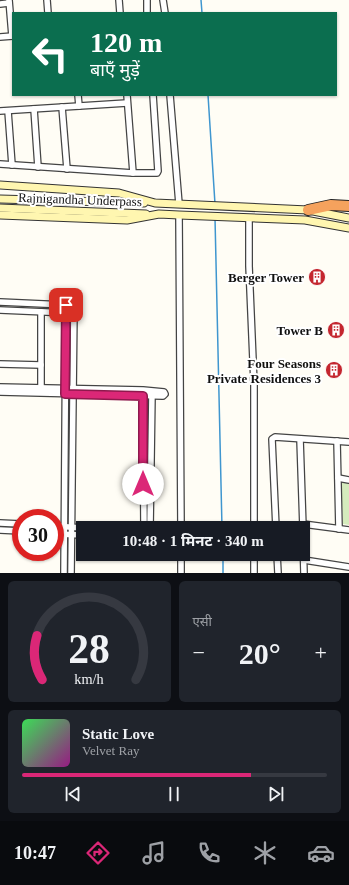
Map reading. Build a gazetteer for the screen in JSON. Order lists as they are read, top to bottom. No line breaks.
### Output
{"streets":{"main road":["Rajnigandha Underpass"]},"places":{"building":["Berger Tower","Tower B","Four Seasons Private Residences 3"]},"page":{"turn":["120 m","बाएँ मुड़ें"],"limit":"30","trip":"10:48 · 1 मिनट · 340 m","tile":"एसी","heat":["−","20°","+"],"song":["Static Love","Velvet Ray"],"tabs":"10:47","gauge":["28","km/h"]}}
